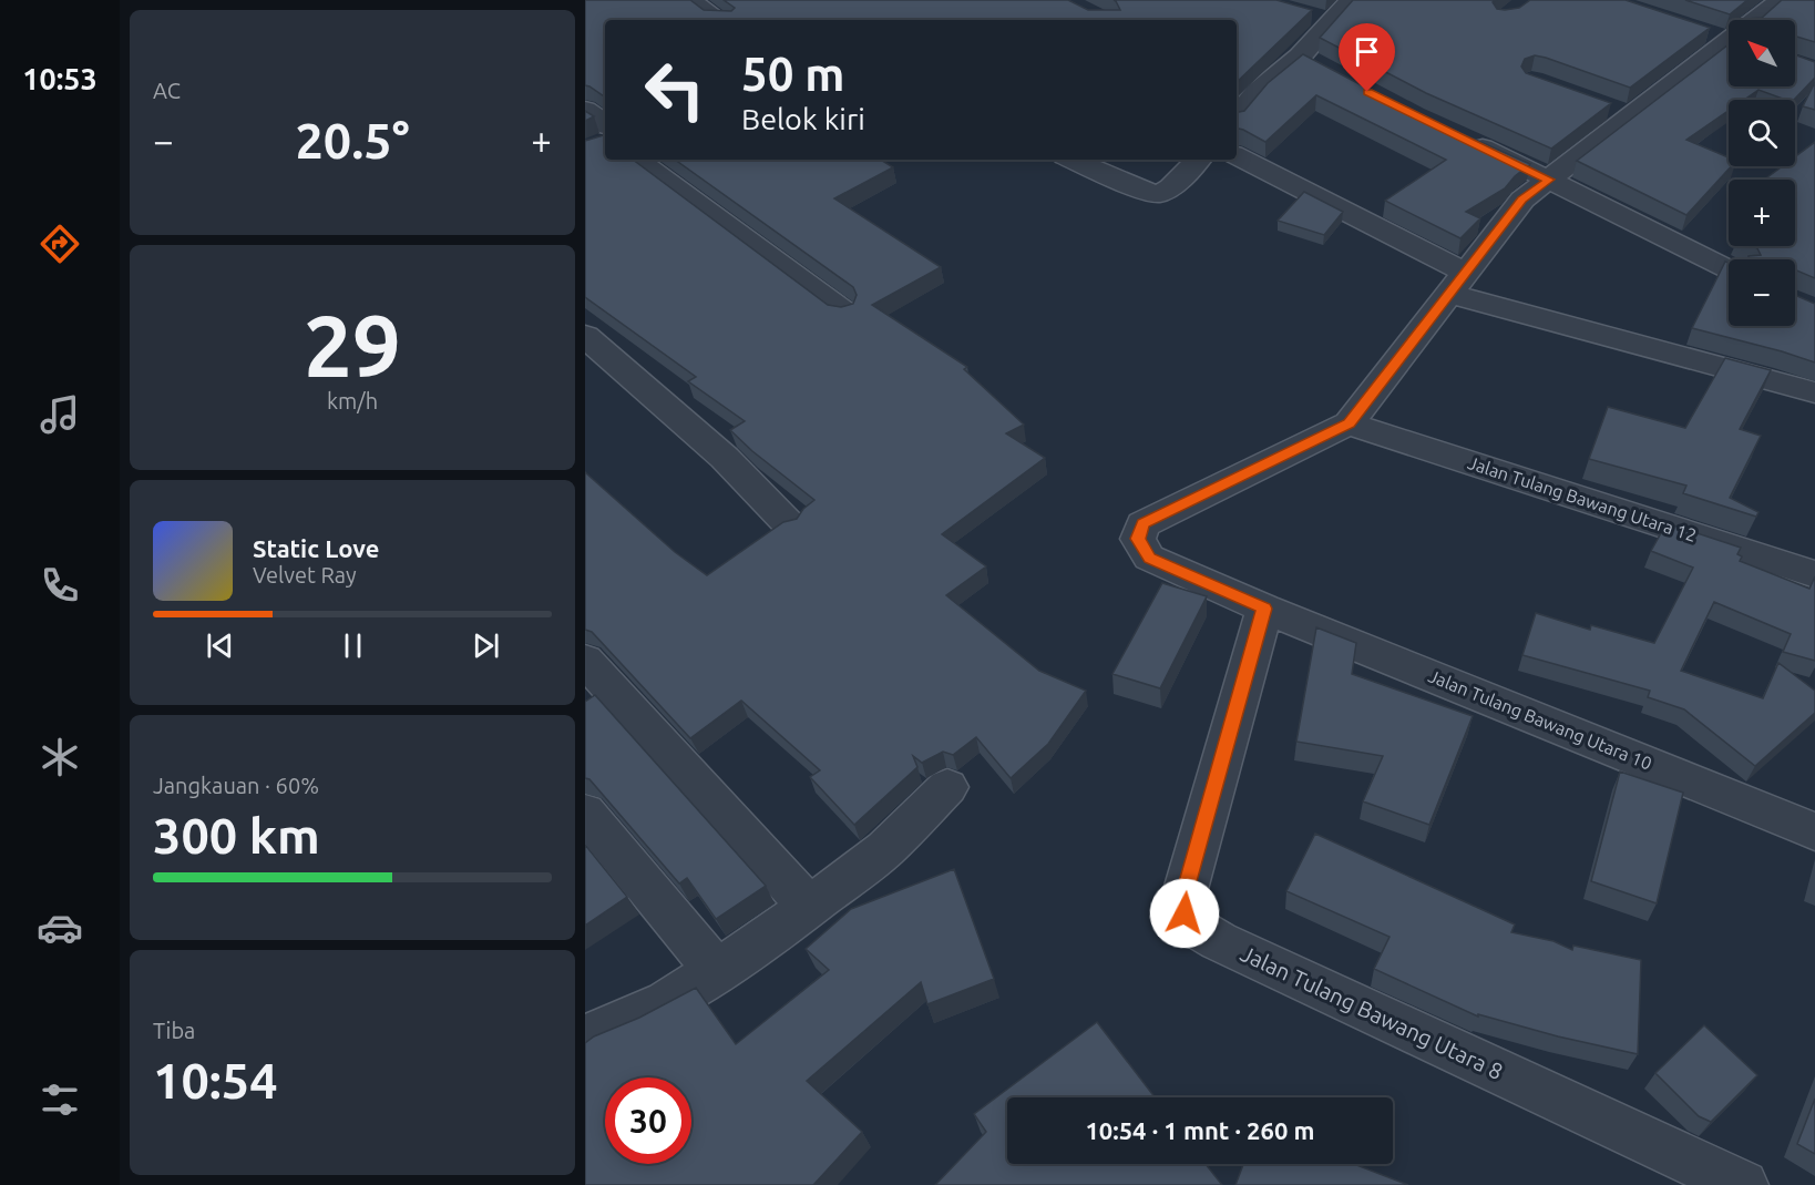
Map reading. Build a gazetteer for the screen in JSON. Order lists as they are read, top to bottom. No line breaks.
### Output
{"streets":{"street":["Jalan Tulang Bawang Utara 12","Jalan Tulang Bawang Utara 10","Jalan Tulang Bawang Utara 8"]},"crossings":[["Jalan Tulang Bawang Utara 12","Jalan Tulang Bawang Utara 10"],["Jalan Tulang Bawang Utara 10","Jalan Tulang Bawang Utara 8"]],"north":"top left","page":{"tabs":"10:53","tile":["AC",["29","km/h"],["Jangkauan · 60%","300 km"],["Tiba","10:54"]],"map_buttons":["+","−"],"turn":["50 m","Belok kiri"],"heat":["−","20.5°","+"],"song":["Static Love","Velvet Ray"],"limit":"30","trip":"10:54 · 1 mnt · 260 m"}}
